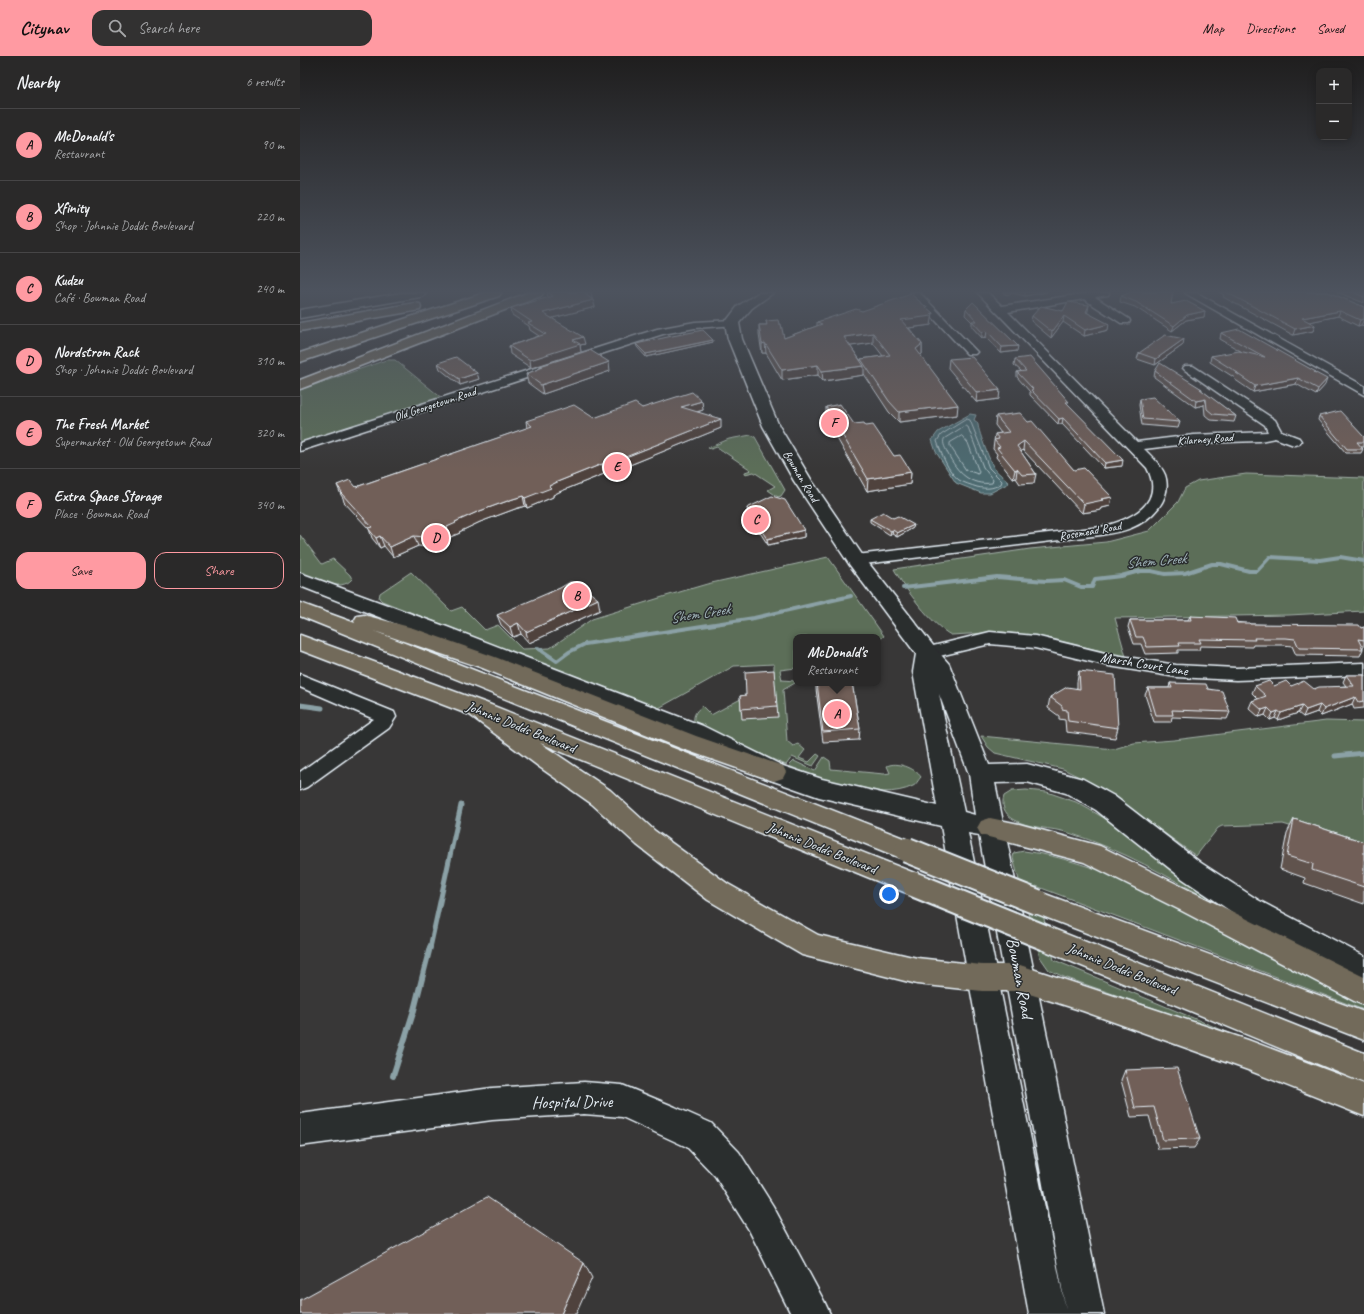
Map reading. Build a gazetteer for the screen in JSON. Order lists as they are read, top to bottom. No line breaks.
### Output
{"streets":{"highway":["Johnnie Dodds Boulevard"],"main road":["Bowman Road","Hospital Drive"],"street":["Old Georgetown Road","Kilarney Road","Rosemead Road","Marsh Court Lane"]},"crossings":[["Kilarney Road","Rosemead Road"],["Bowman Road","Rosemead Road"],["Bowman Road","Marsh Court Lane"]],"water":["Shem Creek"],"page":{"header":"Citynav","search":"Search here","nav":["Map","Directions","Saved"],"heading":["Nearby","6 results"],"map_buttons":["+","−"],"list":[{"mark":"A","name":"McDonald's","note":"Restaurant","value":"90 m"},{"mark":"B","name":"Xfinity","note":"Shop · Johnnie Dodds Boulevard","value":"220 m"},{"mark":"C","name":"Kudzu","note":"Café · Bowman Road","value":"240 m"},{"mark":"D","name":"Nordstrom Rack","note":"Shop · Johnnie Dodds Boulevard","value":"310 m"},{"mark":"E","name":"The Fresh Market","note":"Supermarket · Old Georgetown Road","value":"320 m"},{"mark":"F","name":"Extra Space Storage","note":"Place · Bowman Road","value":"340 m"}],"pins":["F","E","C","D","B","A"],"buttons":["Save","Share"],"popup":["McDonald's","Restaurant"]}}
